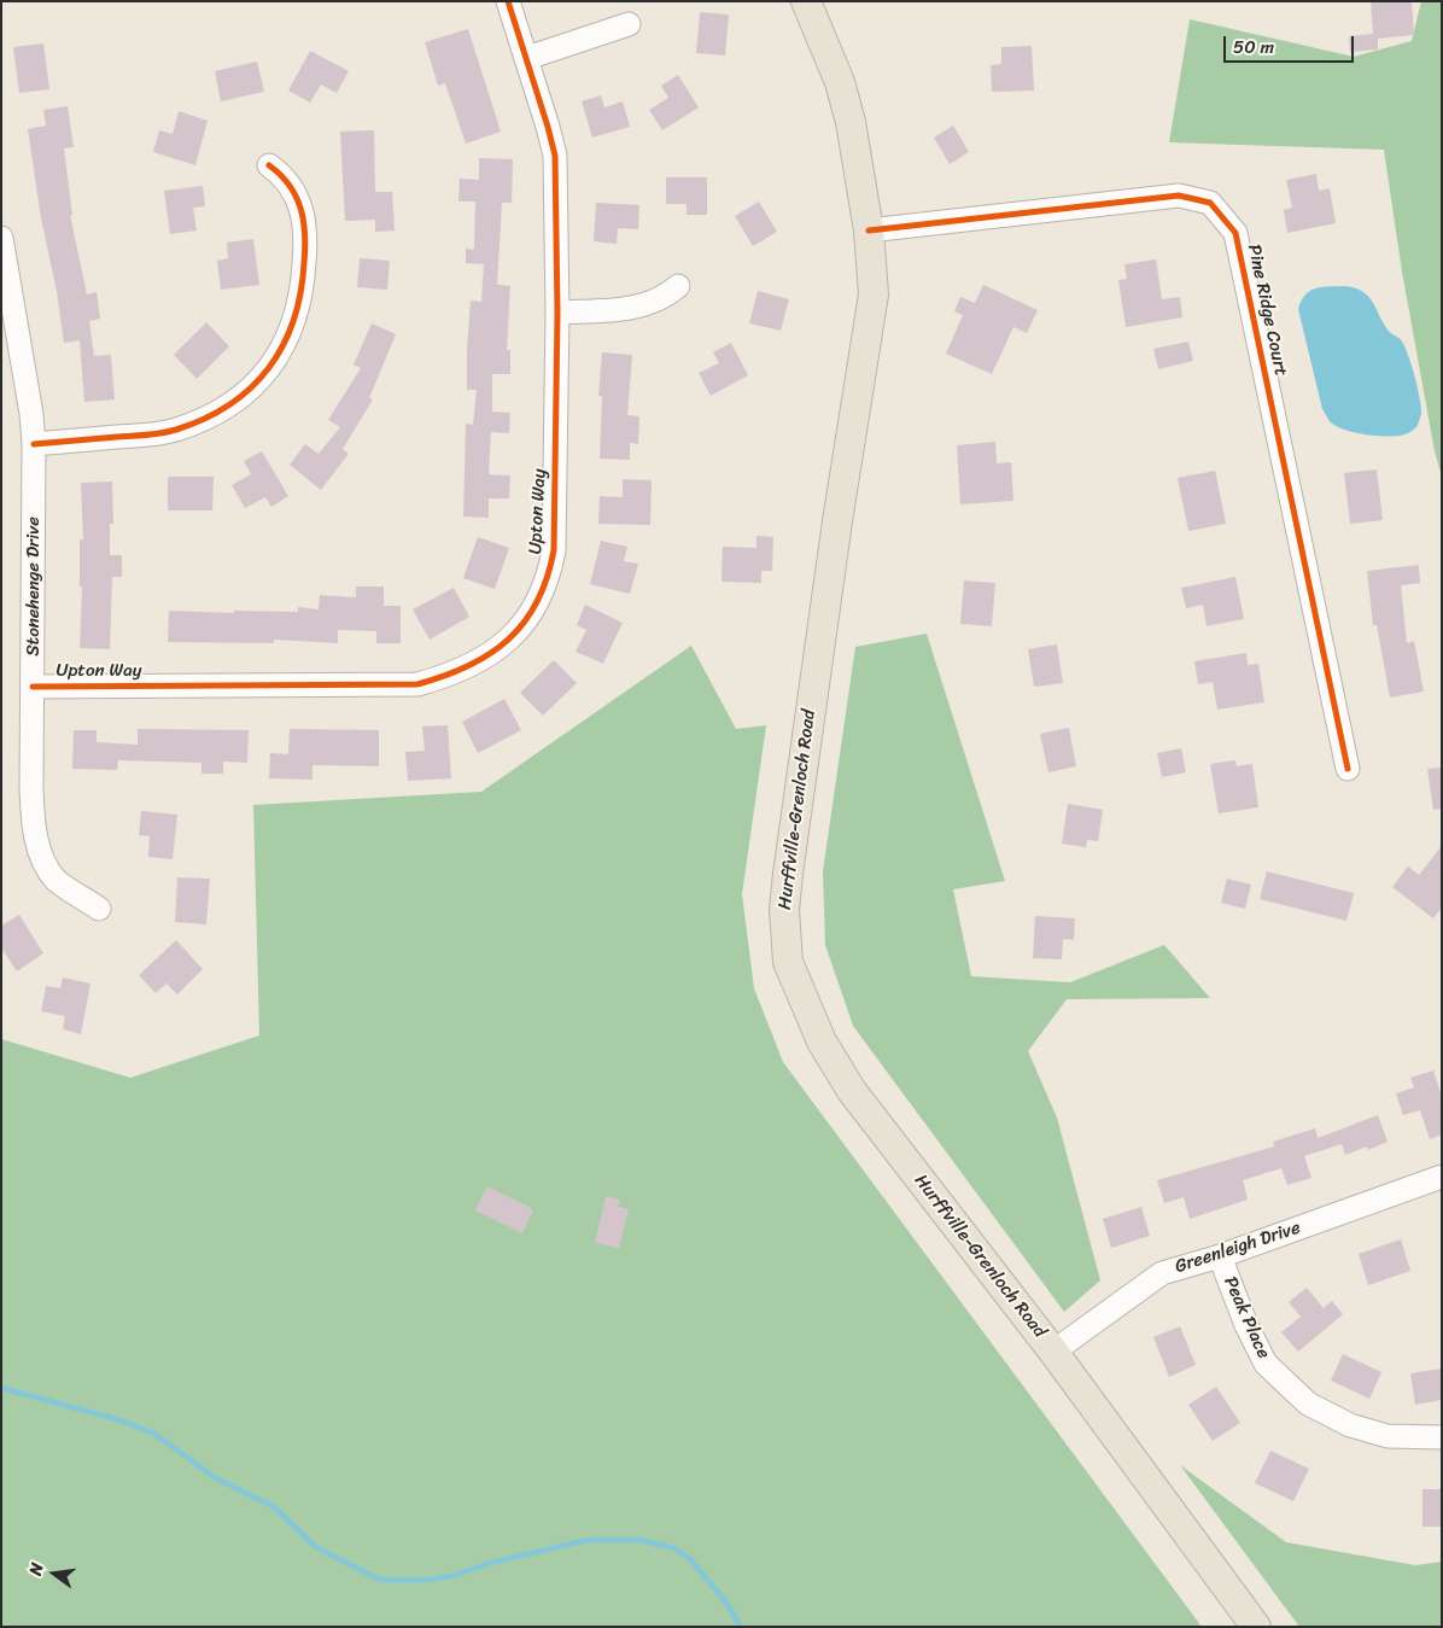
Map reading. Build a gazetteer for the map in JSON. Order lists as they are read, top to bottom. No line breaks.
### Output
{"streets":{"main road":["Hurffville-Grenloch Road"],"street":["Pine Ridge Court","Upton Way","Stonehenge Drive","Greenleigh Drive","Peak Place"]},"crossings":[["Pine Ridge Court","Hurffville-Grenloch Road"],["Upton Way","Stonehenge Drive"],["Hurffville-Grenloch Road","Greenleigh Drive"],["Greenleigh Drive","Peak Place"]],"scale_bar":"50 m","north":"left"}
